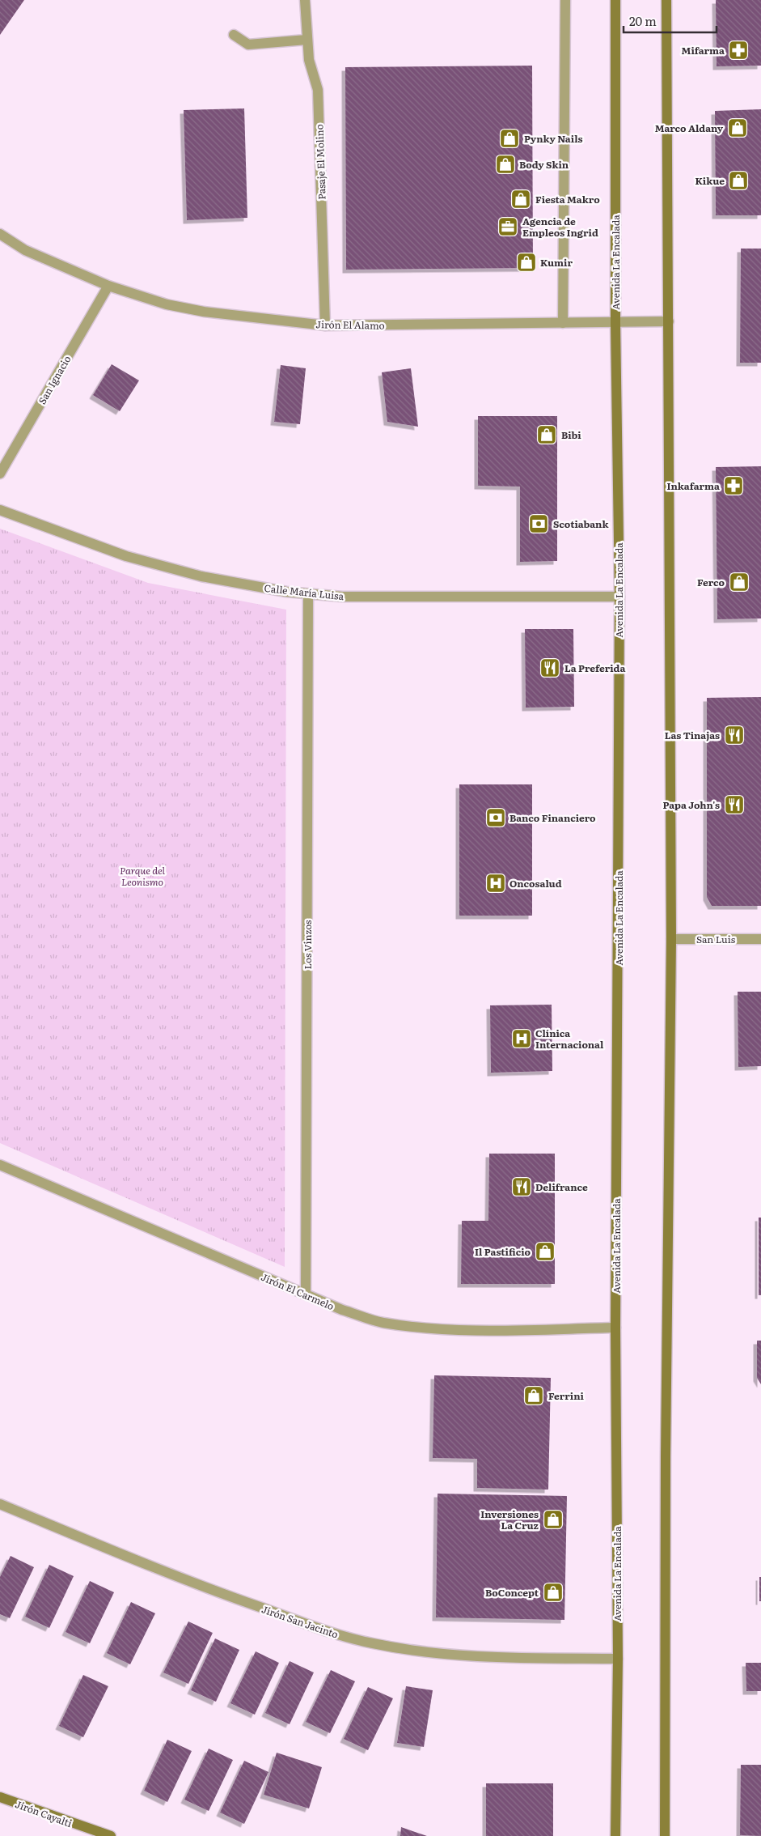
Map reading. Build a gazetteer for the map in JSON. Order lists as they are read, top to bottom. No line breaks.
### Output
{"streets":{"main road":["Avenida La Encalada","Jirón Cayalti"],"street":["Pasaje El Molino","Jirón El Alamo","San Ignacio","Calle María Luisa","San Luis","Los Vinzos","Jirón El Carmelo","Jirón San Jacinto"]},"crossings":[["Pasaje El Molino","Jirón El Alamo"],["Avenida La Encalada","Jirón El Alamo"],["Avenida La Encalada","Calle María Luisa"],["Avenida La Encalada","Jirón El Carmelo"],["Avenida La Encalada","Jirón San Jacinto"],["Jirón El Alamo","San Ignacio"],["Calle María Luisa","Los Vinzos"],["Los Vinzos","Jirón El Carmelo"]],"parks":["Parque del Leonismo"],"places":{"pharmacy":["Mifarma","Inkafarma"],"shop":["Marco Aldany","Pynky Nails","Body Skin","Kikue","Fiesta Makro","Kumir","Bibi","Ferco","Il Pastificio","Ferrini","Inversiones La Cruz","BoConcept"],"office":["Agencia de Empleos Ingrid"],"bank":["Scotiabank","Banco Financiero"],"restaurant":["La Preferida","Las Tinajas","Papa John's","Delifrance"],"hospital":["Oncosalud","Clínica Internacional"]},"scale_bar":"20 m"}
